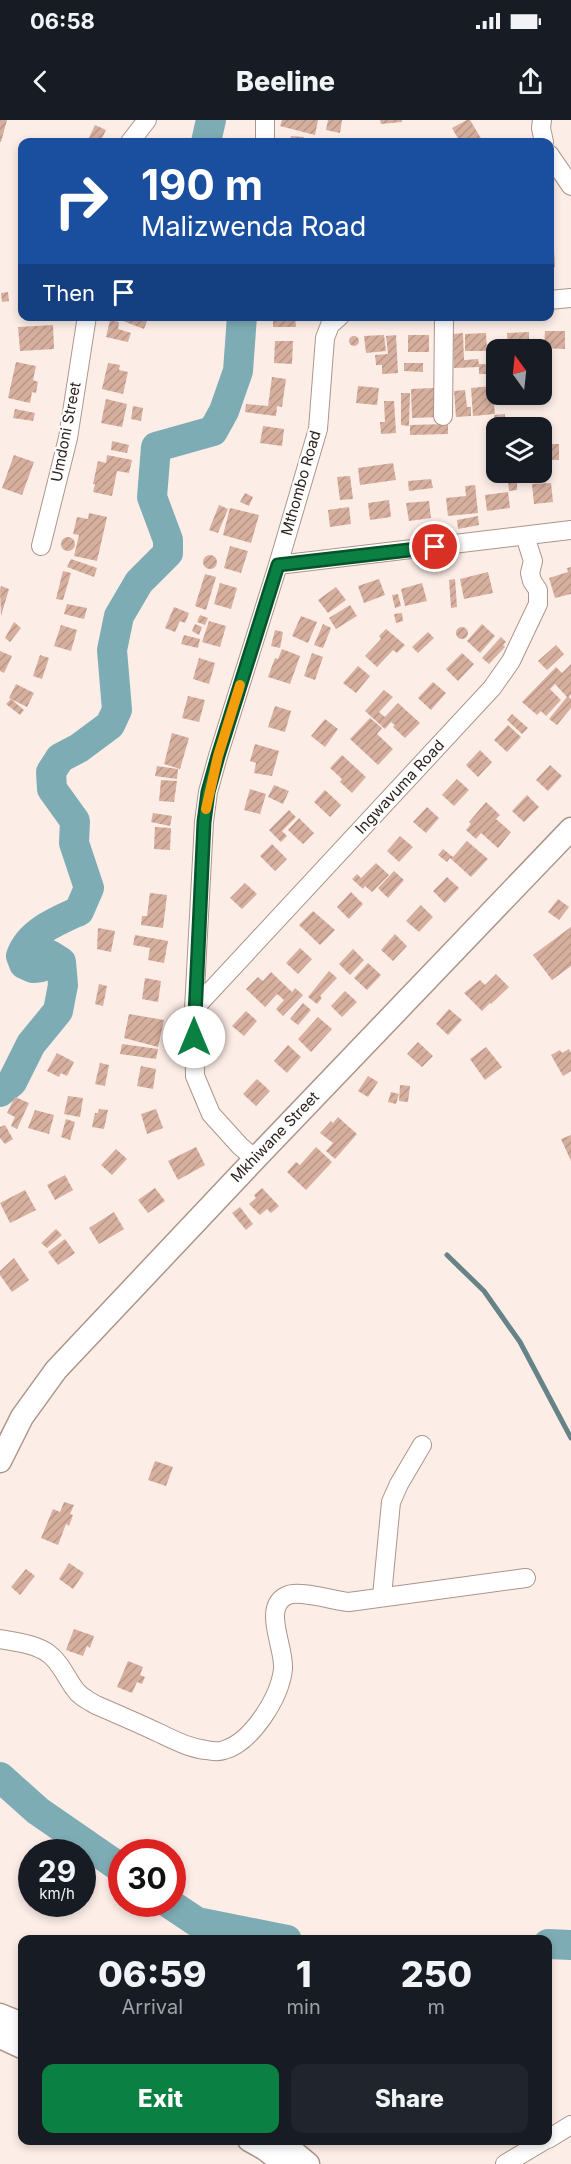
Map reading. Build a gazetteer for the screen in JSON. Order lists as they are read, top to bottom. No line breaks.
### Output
{"streets":{"street":["Umdoni Street","Mthombo Road","Ingwavuma Road","Mkhiwane Street"]},"crossings":[["Mthombo Road","Ingwavuma Road"],["Mthombo Road","Mkhiwane Street"]],"north":"top","page":{"status":"06:58","header":"Beeline","turn":["190 m","Malizwenda Road"],"then":"Then","speed":"29 km/h","limit":"30","eta":["06:59","Arrival","1","min","250","m"],"buttons":["Exit","Share"]}}
